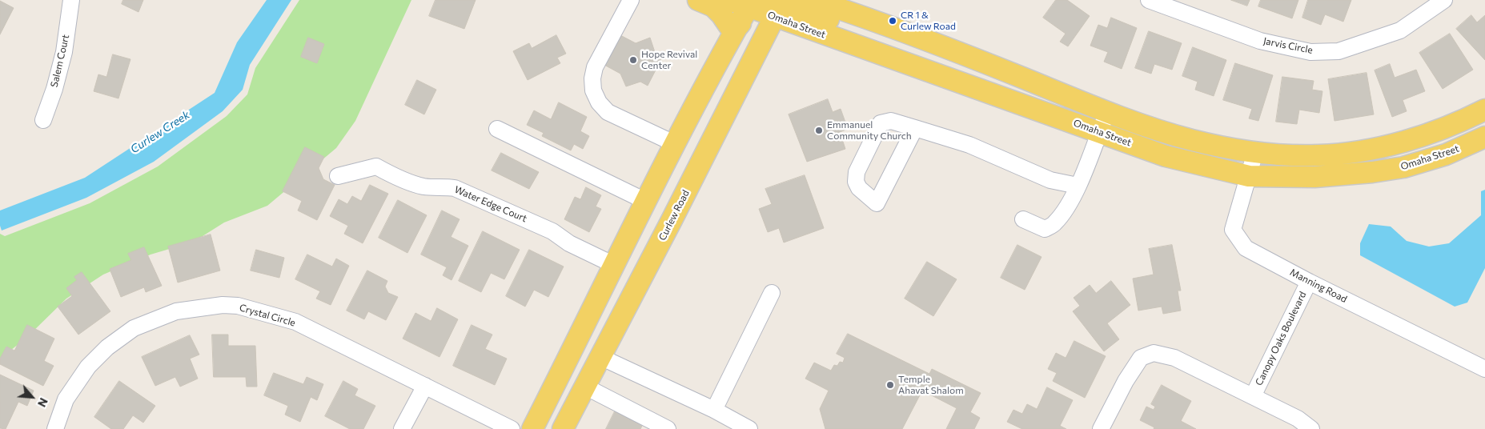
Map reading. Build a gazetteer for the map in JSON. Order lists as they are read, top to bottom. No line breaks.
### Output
{"streets":{"main road":["Omaha Street","Curlew Road"],"street":["Jarvis Circle","Salem Court","Water Edge Court","Manning Road","Crystal Circle","Canopy Oaks Boulevard"]},"crossings":[["Omaha Street","Curlew Road"],["Omaha Street","Manning Road"],["Manning Road","Canopy Oaks Boulevard"]],"water":["Curlew Creek"],"places":["CR 1 & Curlew Road","Hope Revival Center","Emmanuel Community Church","Temple Ahavat Shalom"],"north":"bottom right"}
